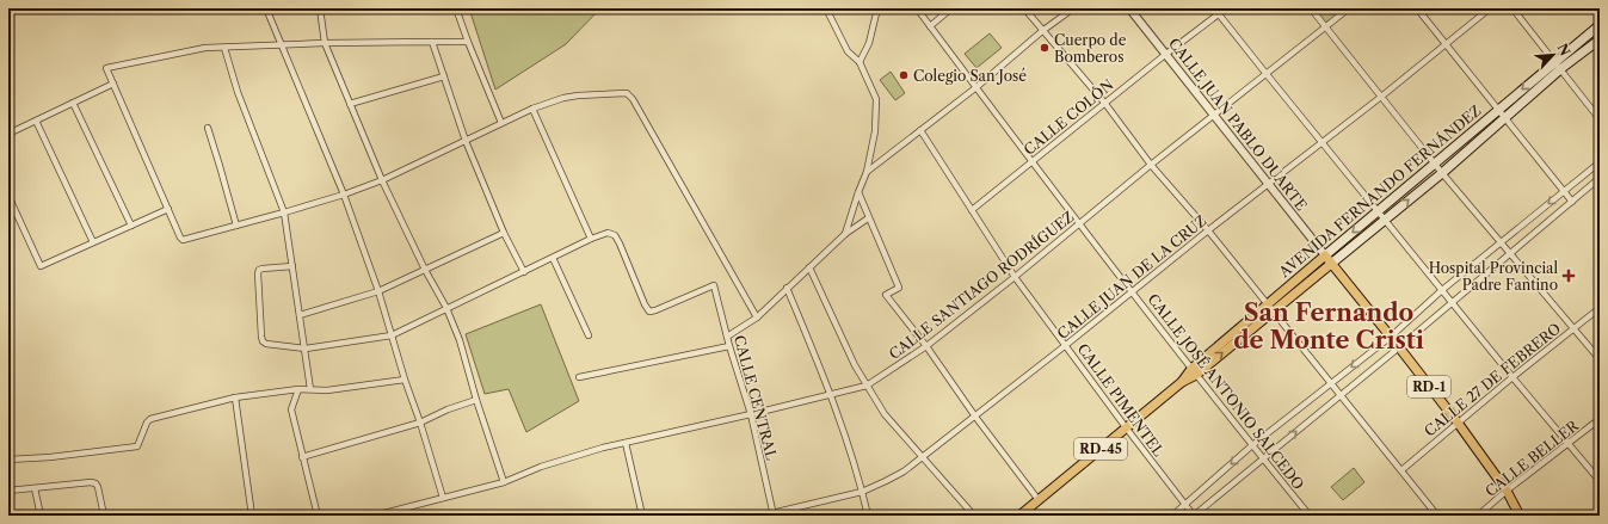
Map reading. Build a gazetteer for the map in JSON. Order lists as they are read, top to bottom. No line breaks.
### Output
{"streets":{"main road":["AVENIDA FERNANDO FERNÁNDEZ","RD-1","RD-45"],"street":["CALLE COLÓN","CALLE JUAN PABLO DUARTE","CALLE JUAN DE LA CRUZ","CALLE SANTIAGO RODRÍGUEZ","CALLE 27 DE FEBRERO","CALLE JOSÉ ANTONIO SALCEDO","CALLE CENTRAL","CALLE PIMENTEL","CALLE BELLER"]},"crossings":[["CALLE COLÓN","CALLE JUAN PABLO DUARTE"],["CALLE COLÓN","CALLE JOSÉ ANTONIO SALCEDO"],["CALLE COLÓN","CALLE PIMENTEL"],["CALLE JUAN PABLO DUARTE","AVENIDA FERNANDO FERNÁNDEZ"],["CALLE JUAN PABLO DUARTE","CALLE JUAN DE LA CRUZ"],["CALLE JUAN PABLO DUARTE","CALLE SANTIAGO RODRÍGUEZ"],["CALLE JUAN PABLO DUARTE","RD-1"],["AVENIDA FERNANDO FERNÁNDEZ","RD-1"],["AVENIDA FERNANDO FERNÁNDEZ","CALLE JOSÉ ANTONIO SALCEDO"],["AVENIDA FERNANDO FERNÁNDEZ","CALLE PIMENTEL"],["CALLE JUAN DE LA CRUZ","CALLE JOSÉ ANTONIO SALCEDO"],["CALLE JUAN DE LA CRUZ","CALLE CENTRAL"],["CALLE JUAN DE LA CRUZ","CALLE PIMENTEL"],["CALLE SANTIAGO RODRÍGUEZ","CALLE JOSÉ ANTONIO SALCEDO"],["CALLE SANTIAGO RODRÍGUEZ","CALLE CENTRAL"],["CALLE SANTIAGO RODRÍGUEZ","CALLE PIMENTEL"],["CALLE 27 DE FEBRERO","RD-1"],["RD-1","CALLE BELLER"]],"districts":["San Fernando de Monte Cristi"],"places":{"other":["Cuerpo de Bomberos","Colegio San José"],"health":["Hospital Provincial Padre Fantino"]},"north":"top right"}
